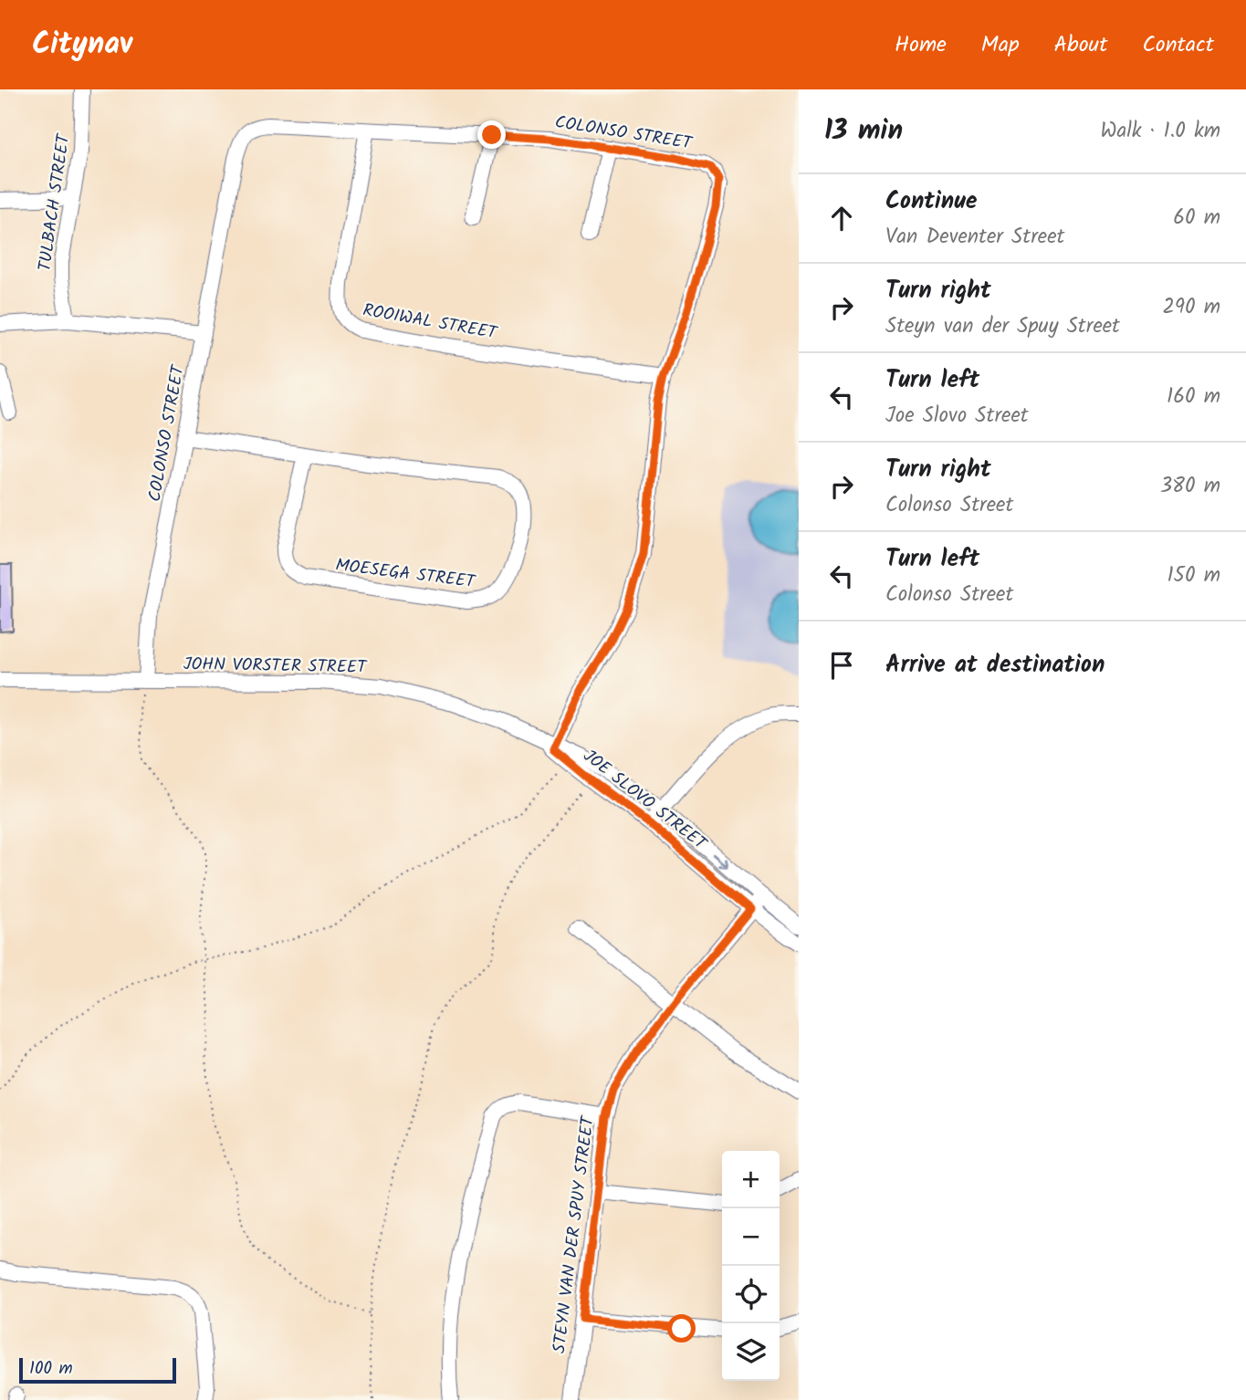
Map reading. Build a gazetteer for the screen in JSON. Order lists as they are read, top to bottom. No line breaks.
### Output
{"streets":{"street":["COLONSO STREET","TULBACH STREET","ROOIWAL STREET","MOESEGA STREET","JOHN VORSTER STREET","JOE SLOVO STREET","STEYN VAN DER SPUY STREET"]},"crossings":[["COLONSO STREET","ROOIWAL STREET"],["COLONSO STREET","MOESEGA STREET"],["COLONSO STREET","JOHN VORSTER STREET"],["COLONSO STREET","JOE SLOVO STREET"],["JOHN VORSTER STREET","JOE SLOVO STREET"],["JOE SLOVO STREET","STEYN VAN DER SPUY STREET"]],"scale_bar":"100 m","page":{"header":"Citynav","nav":["Home","Map","About","Contact"],"heading":["13 min","Walk · 1.0 km"],"list":[["Continue","Van Deventer Street","60 m"],["Turn right","Steyn van der Spuy Street","290 m"],["Turn left","Joe Slovo Street","160 m"],["Turn right","Colonso Street","380 m"],["Turn left","Colonso Street","150 m"],"Arrive at destination"],"map_buttons":["+","−"],"scale":"100 m"}}
